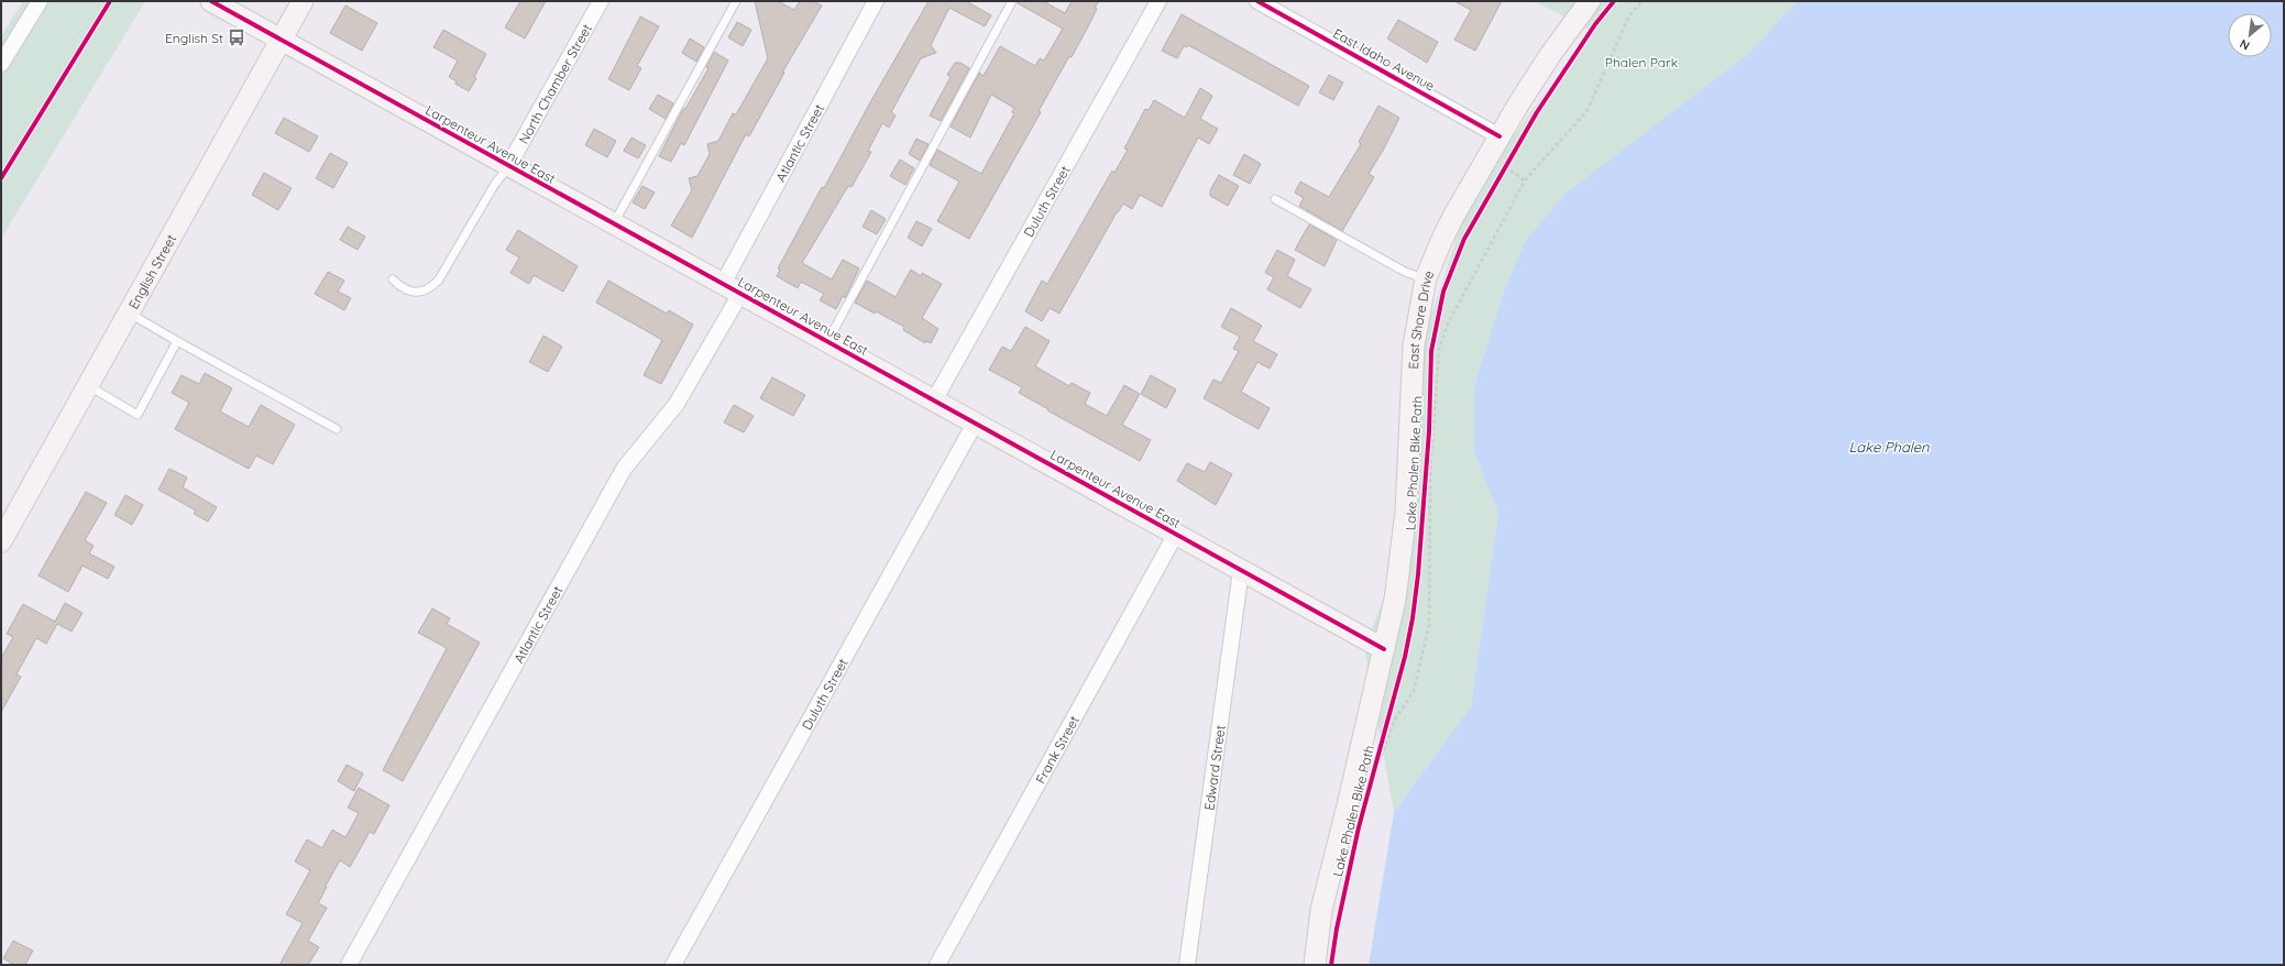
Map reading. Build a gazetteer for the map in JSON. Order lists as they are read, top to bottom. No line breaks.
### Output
{"streets":{"street":["East Idaho Avenue","North Chamber Street","Atlantic Street","Larpenteur Avenue East","Duluth Street","English Street","East Shore Drive","Frank Street","Edward Street"],"cycle path":["Lake Phalen Bike Path"]},"crossings":[["East Idaho Avenue","East Shore Drive"],["North Chamber Street","Larpenteur Avenue East"],["Atlantic Street","Larpenteur Avenue East"],["Larpenteur Avenue East","Duluth Street"],["Larpenteur Avenue East","English Street"],["Larpenteur Avenue East","East Shore Drive"],["Larpenteur Avenue East","Frank Street"],["Larpenteur Avenue East","Edward Street"]],"water":["Lake Phalen"],"parks":["Phalen Park"],"places":{"bus stop":["English St"]},"north":"bottom left"}
